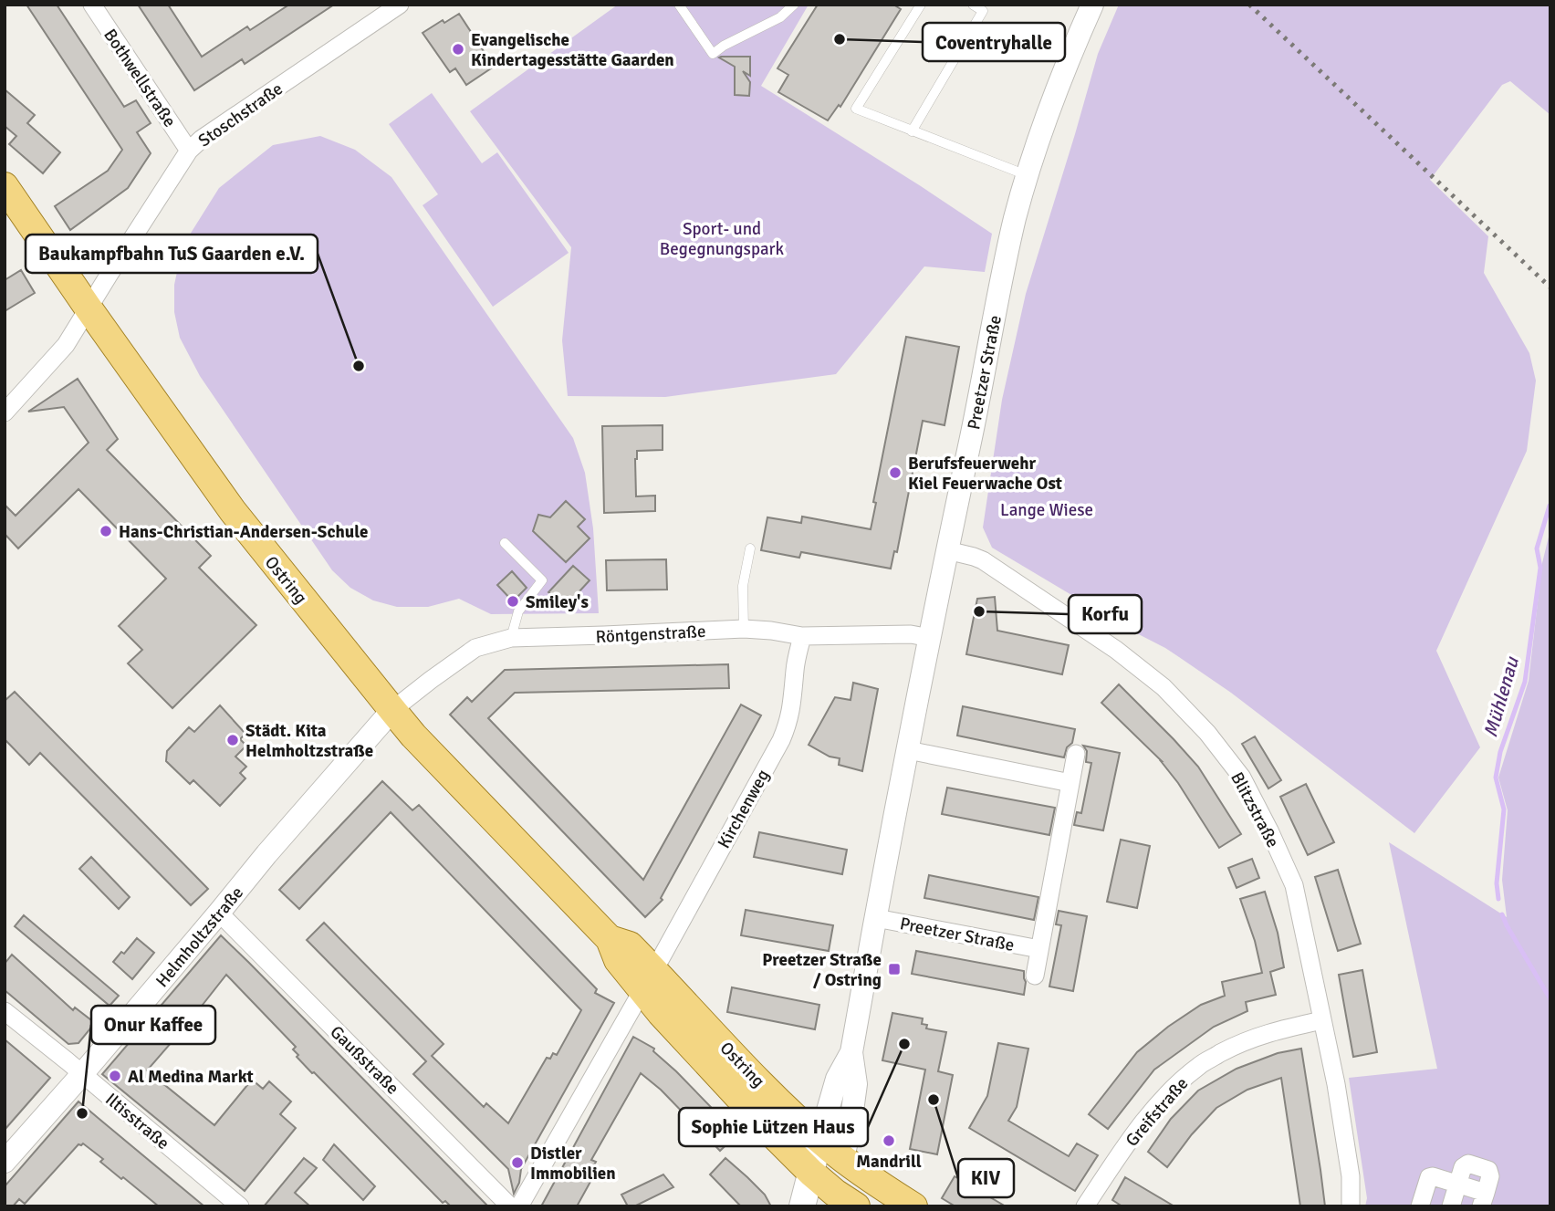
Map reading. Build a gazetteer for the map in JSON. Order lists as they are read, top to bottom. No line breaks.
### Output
{"streets":{"main road":["Preetzer Straße","Ostring"],"street":["Bothwellstraße","Stoschstraße","Röntgenstraße","Kirchenweg","Blitzstraße","Helmholtzstraße","Gaußstraße","Greifstraße","Iltisstraße"]},"crossings":[["Bothwellstraße","Stoschstraße"],["Stoschstraße","Ostring"],["Preetzer Straße","Ostring"],["Preetzer Straße","Röntgenstraße"],["Preetzer Straße","Blitzstraße"],["Ostring","Röntgenstraße"],["Ostring","Kirchenweg"],["Ostring","Helmholtzstraße"],["Röntgenstraße","Kirchenweg"],["Röntgenstraße","Helmholtzstraße"],["Blitzstraße","Greifstraße"],["Helmholtzstraße","Gaußstraße"],["Helmholtzstraße","Iltisstraße"]],"water":["Mühlenau"],"parks":["Sport- und Begegnungspark","Lange Wiese"],"places":{"other":["Coventryhalle","Evangelische Kindertagesstätte Gaarden","Baukampfbahn TuS Gaarden e.V.","Berufsfeuerwehr Kiel Feuerwache Ost","Hans-Christian-Andersen-Schule","Smiley's","Korfu","Städt. Kita Helmholtzstraße","Sophie Lützen Haus","Al Medina Markt","KIV","Onur Kaffee","Mandrill","Distler Immobilien"],"transit":["Preetzer Straße / Ostring"]}}
